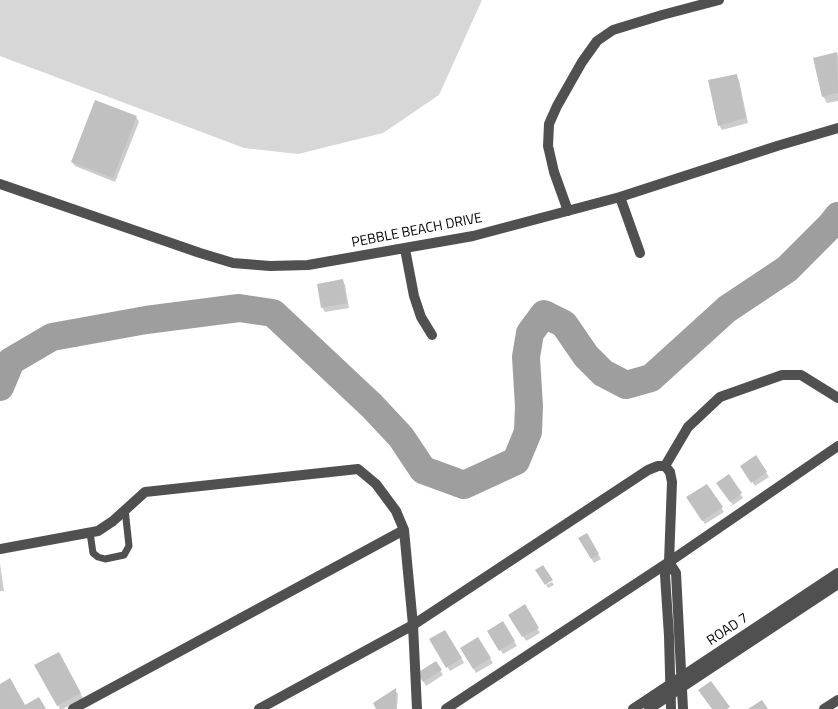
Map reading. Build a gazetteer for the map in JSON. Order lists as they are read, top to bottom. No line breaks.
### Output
{"streets":{"street":["PEBBLE BEACH DRIVE","ROAD 7"]}}
